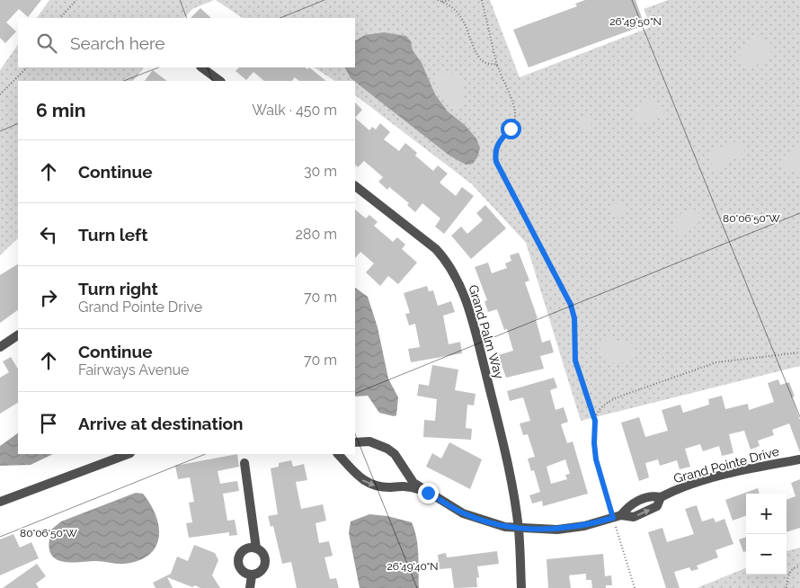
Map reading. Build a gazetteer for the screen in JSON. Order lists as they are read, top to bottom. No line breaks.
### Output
{"streets":{"street":["Grand Palm Way","Grand Pointe Drive"]},"crossings":[["Grand Palm Way","Grand Pointe Drive"]],"page":{"search":"Search here","heading":["6 min","Walk · 450 m"],"list":[["Continue","30 m"],["Turn left","280 m"],["Turn right","Grand Pointe Drive","70 m"],["Continue","Fairways Avenue","70 m"],"Arrive at destination"],"map_buttons":["+","−"]},"coordinates":["26°49'50\"N","80°06'50\"W","26°49'40\"N"]}
